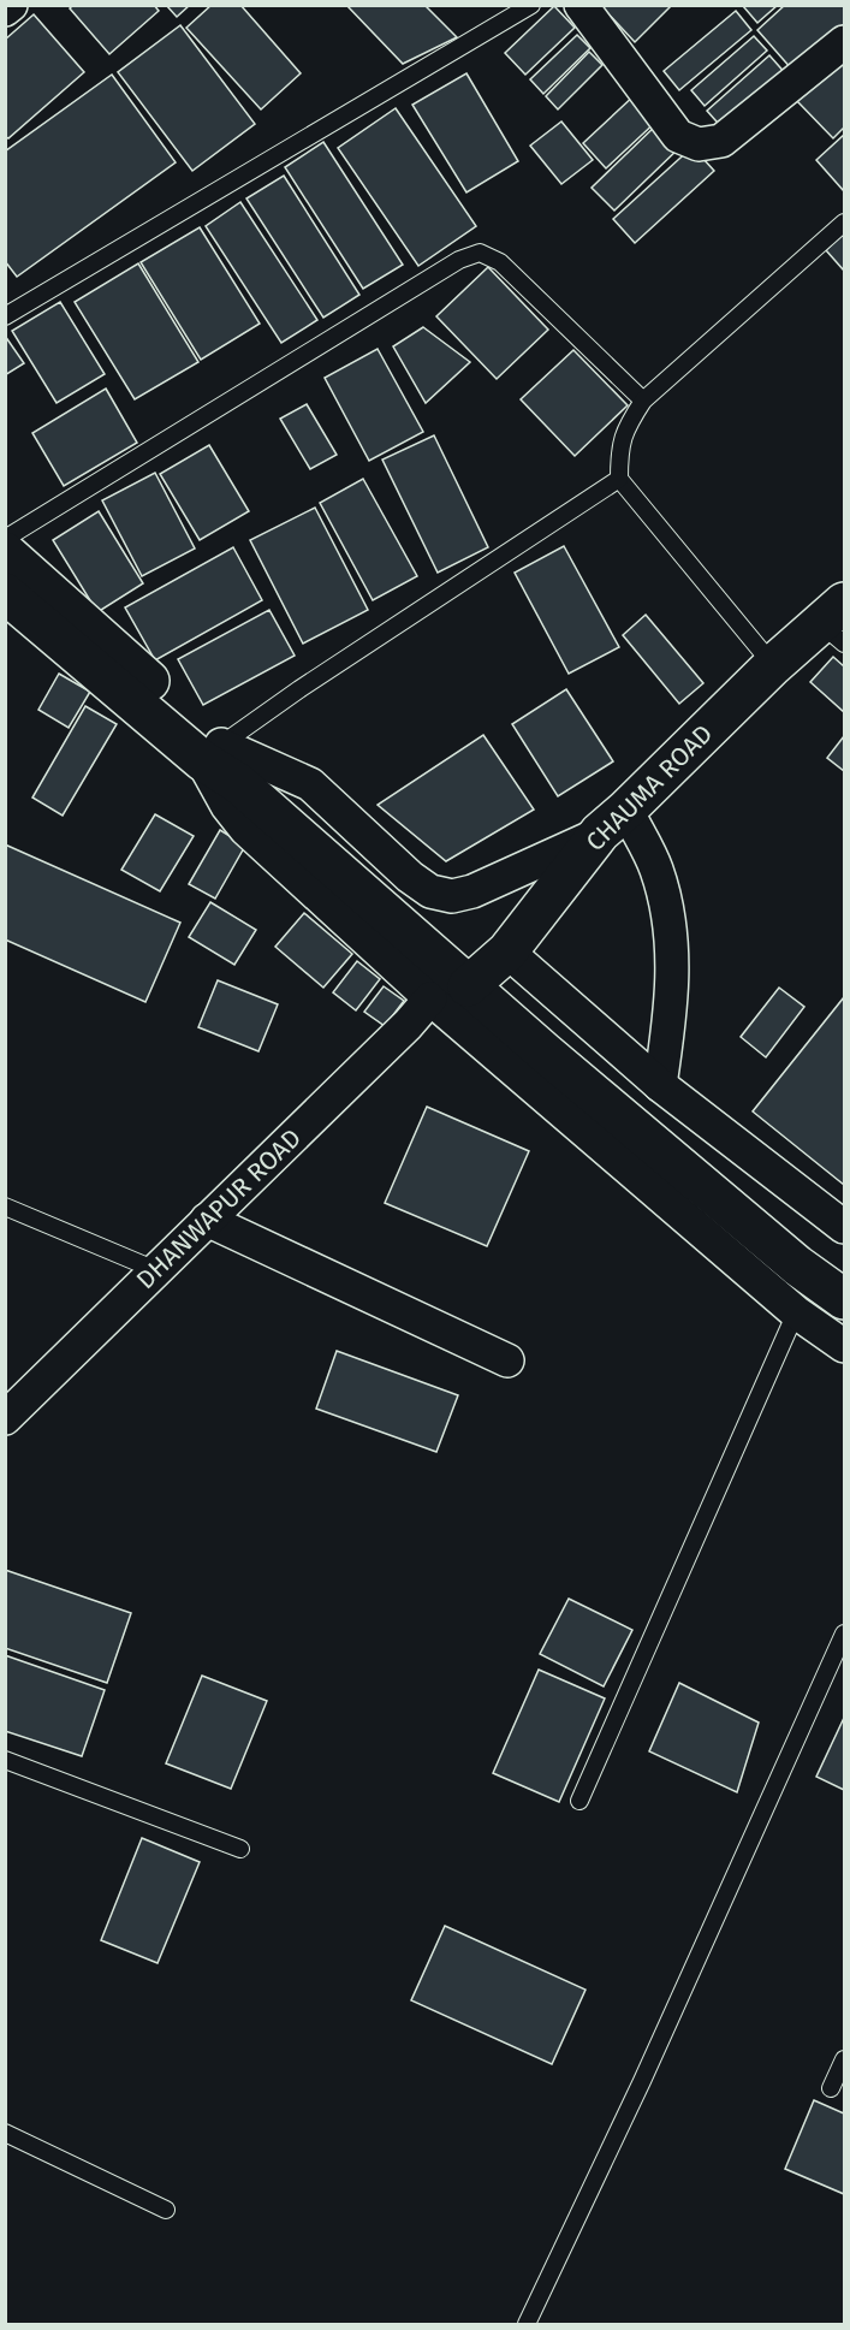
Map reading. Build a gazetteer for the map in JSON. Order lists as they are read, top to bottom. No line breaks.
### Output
{"streets":{"street":["CHAUMA ROAD","DHANWAPUR ROAD"]}}
